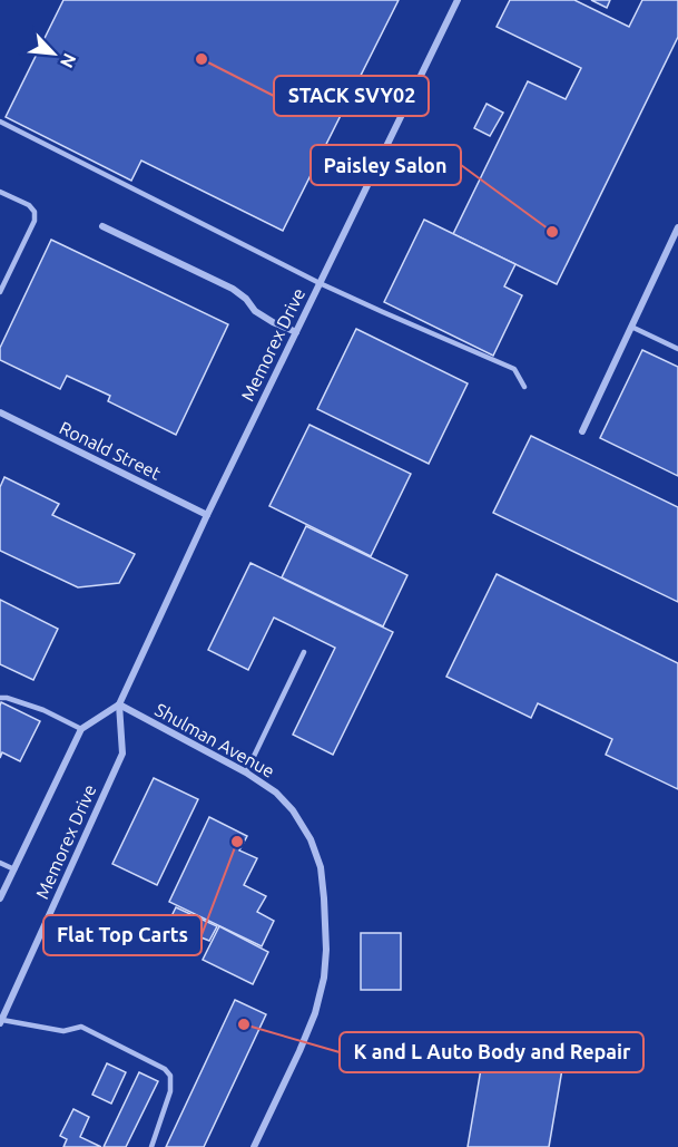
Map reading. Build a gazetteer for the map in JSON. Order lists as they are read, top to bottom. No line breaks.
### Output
{"streets":{"street":["Memorex Drive","Ronald Street","Shulman Avenue"]},"crossings":[["Memorex Drive","Ronald Street"],["Memorex Drive","Shulman Avenue"]],"places":["STACK SVY02","Paisley Salon","Flat Top Carts","K and L Auto Body and Repair"],"north":"bottom right"}
